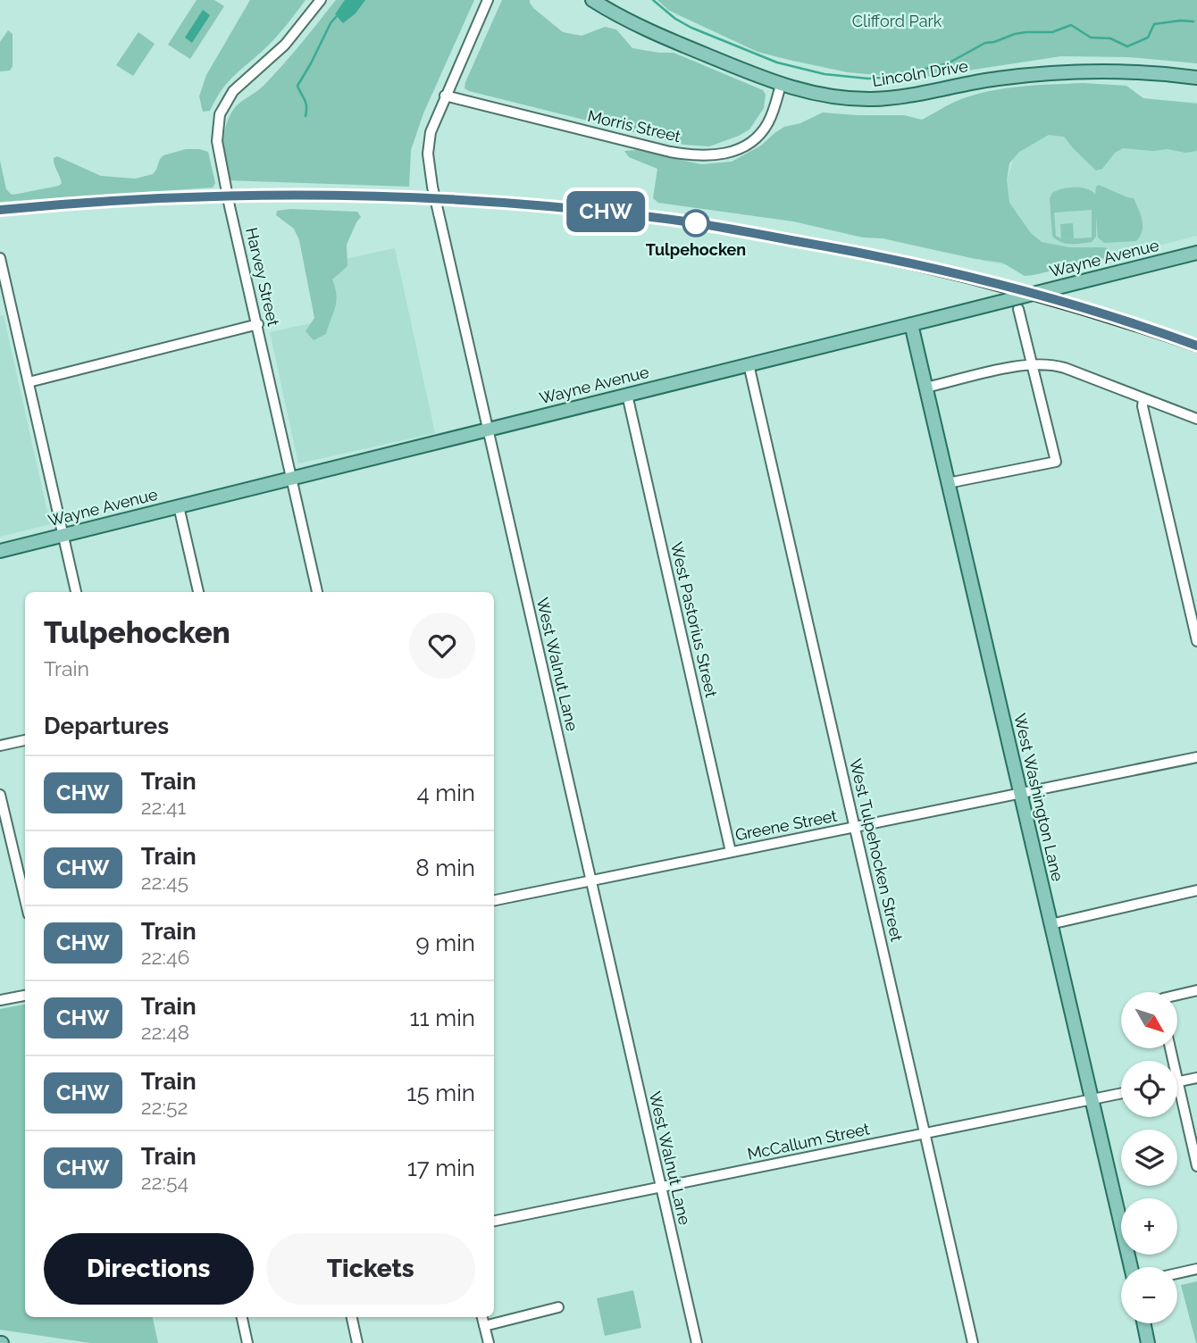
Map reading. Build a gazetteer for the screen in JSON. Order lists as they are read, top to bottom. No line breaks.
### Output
{"streets":{"main road":["Lincoln Drive","Wayne Avenue","West Washington Lane"],"street":["Morris Street","Harvey Street","West Pastorius Street","West Walnut Lane","Greene Street","West Tulpehocken Street","McCallum Street"]},"crossings":[["Lincoln Drive","Morris Street"],["Morris Street","West Walnut Lane"],["Wayne Avenue","Harvey Street"],["Wayne Avenue","West Pastorius Street"],["Wayne Avenue","West Walnut Lane"],["Wayne Avenue","West Washington Lane"],["Wayne Avenue","West Tulpehocken Street"],["West Pastorius Street","Greene Street"],["West Walnut Lane","Greene Street"],["West Walnut Lane","McCallum Street"],["West Washington Lane","Greene Street"],["West Washington Lane","McCallum Street"],["Greene Street","West Tulpehocken Street"],["West Tulpehocken Street","McCallum Street"]],"parks":["Clifford Park"],"places":["Tulpehocken"],"north":"bottom right","page":{"on_map":"CHW","heading":[["Tulpehocken","Train"],"Departures"],"list":[{"mark":"CHW","name":"Train","note":"22:41","value":"4 min"},{"mark":"CHW","name":"Train","note":"22:45","value":"8 min"},{"mark":"CHW","name":"Train","note":"22:46","value":"9 min"},{"mark":"CHW","name":"Train","note":"22:48","value":"11 min"},{"mark":"CHW","name":"Train","note":"22:52","value":"15 min"},{"mark":"CHW","name":"Train","note":"22:54","value":"17 min"}],"map_buttons":["+","−"],"buttons":["Directions","Tickets"]}}
